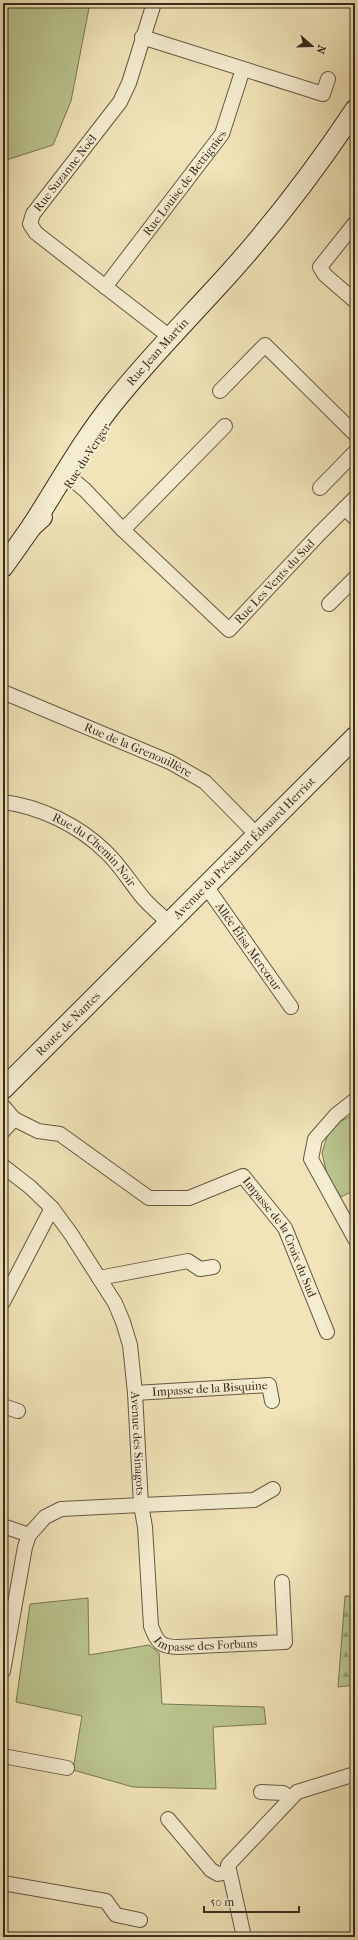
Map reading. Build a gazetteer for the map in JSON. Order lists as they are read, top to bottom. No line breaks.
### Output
{"streets":{"main road":["Rue Jean Martin","Rue du Verger","Avenue du Président Édouard Herriot","Route de Nantes"],"street":["Rue Suzanne Noël","Rue Louise de Bettignies","Rue Les Vents du Sud","Rue de la Grenouillère","Rue du Chemin Noir","Allée Élisa Mercœur","Impasse de la Croix du Sud","Impasse de la Bisquine","Avenue des Sinagots","Impasse des Forbans"]},"crossings":[["Rue Suzanne Noël","Rue Louise de Bettignies"],["Rue Suzanne Noël","Rue Jean Martin"],["Rue Jean Martin","Rue du Verger"],["Rue du Verger","Rue Les Vents du Sud"],["Rue de la Grenouillère","Avenue du Président Édouard Herriot"],["Avenue du Président Édouard Herriot","Rue du Chemin Noir"],["Avenue du Président Édouard Herriot","Allée Élisa Mercœur"],["Avenue du Président Édouard Herriot","Route de Nantes"],["Impasse de la Bisquine","Avenue des Sinagots"],["Avenue des Sinagots","Impasse des Forbans"]],"scale_bar":"50 m","north":"right"}
